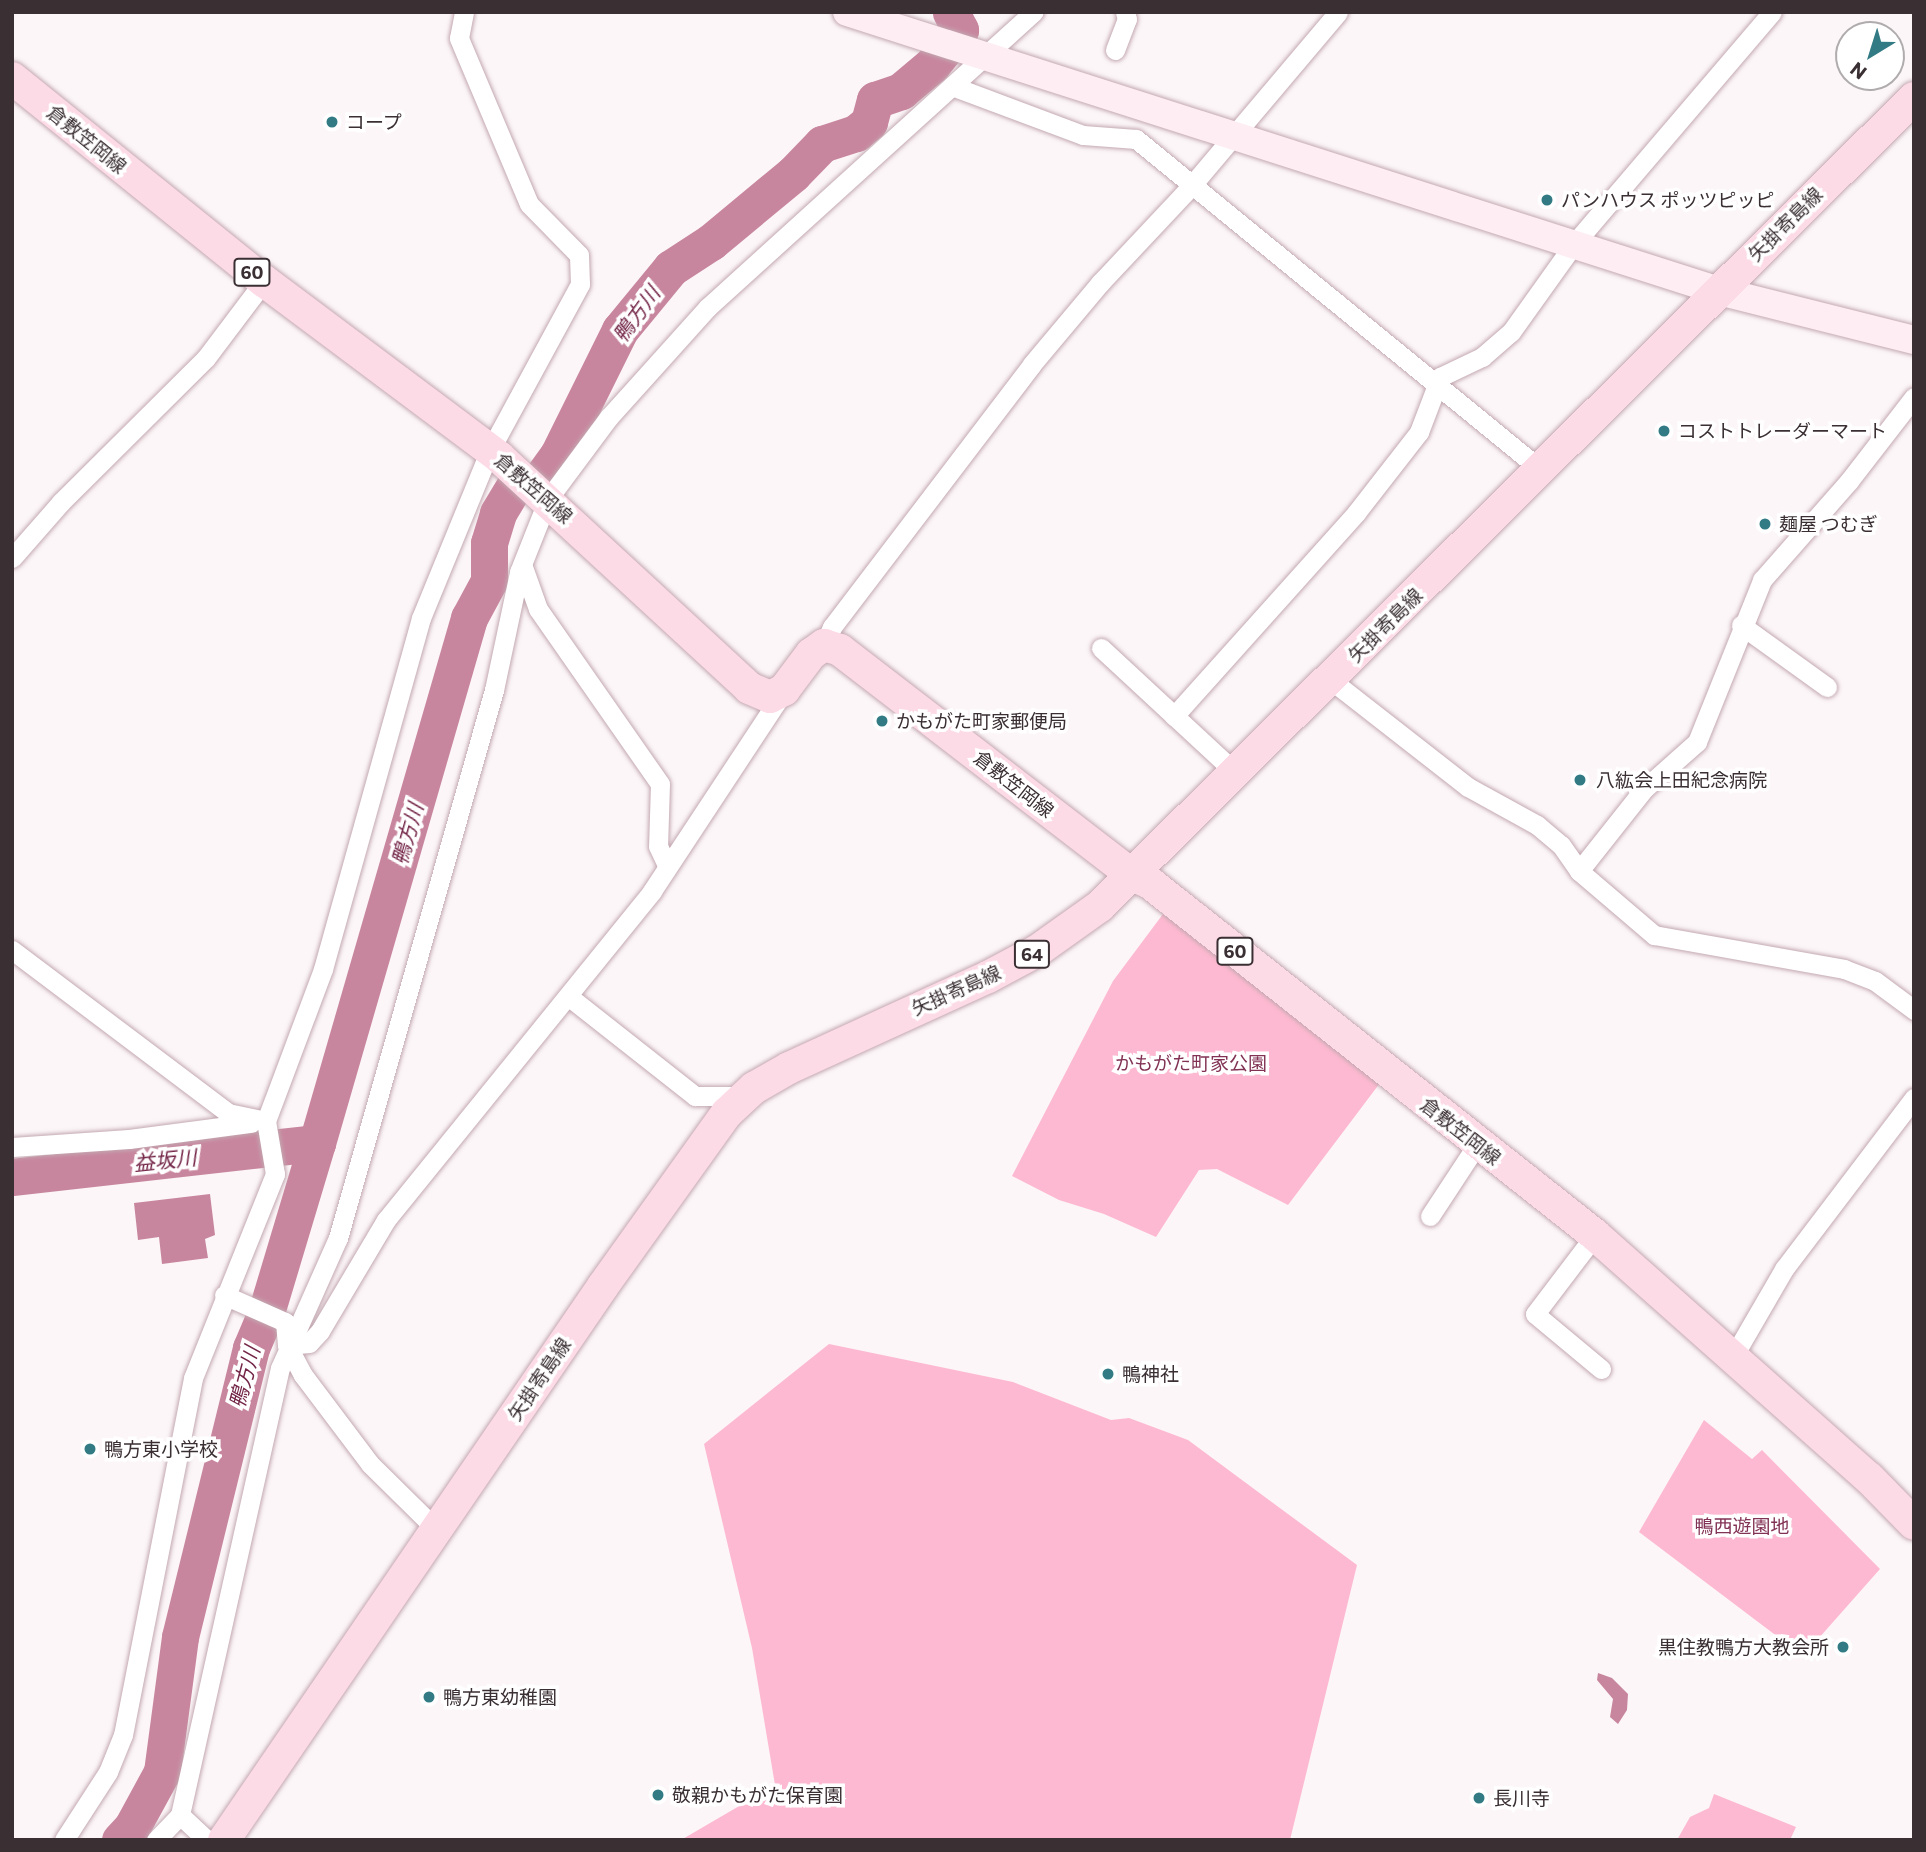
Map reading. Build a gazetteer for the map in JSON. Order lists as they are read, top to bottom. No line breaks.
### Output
{"streets":{"main road":["倉敷笠岡線","矢掛寄島線","60","64"]},"crossings":[["倉敷笠岡線","矢掛寄島線"]],"water":["鴨方川","益坂川"],"parks":["かもがた町家公園","鴨西遊園地"],"places":["コープ","パンハウス ポッツピッピ","コストトレーダーマート","麺屋 つむぎ","かもがた町家郵便局","八紘会上田紀念病院","鴨神社","鴨方東小学校","黒住教鴨方大教会所","鴨方東幼稚園","敬親かもがた保育園","長川寺"],"north":"bottom left"}
